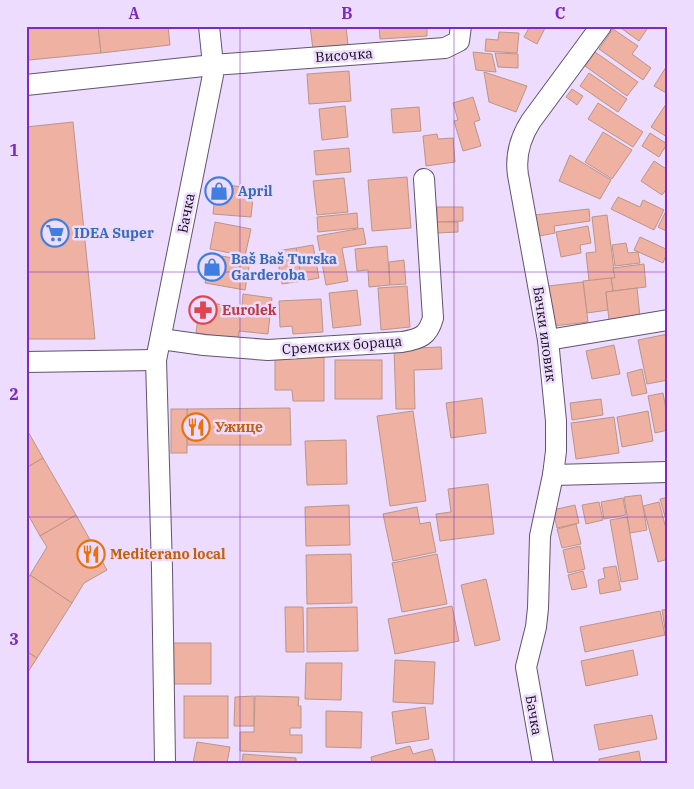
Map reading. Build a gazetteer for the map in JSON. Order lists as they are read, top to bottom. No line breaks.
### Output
{"streets":{"street":["Височка","Бачка","Бачки иловик","Сремских бораца"]},"crossings":[["Височка","Бачка"],["Бачка","Бачки иловик"],["Бачка","Сремских бораца"]],"places":{"shop":["April","Baš Baš Turska Garderoba"],"supermarket":["IDEA Super"],"pharmacy":["Eurolek"],"restaurant":["Ужице","Mediterano local"]},"grid":{"columns":["A","B","C"],"rows":["1","2","3"]}}
